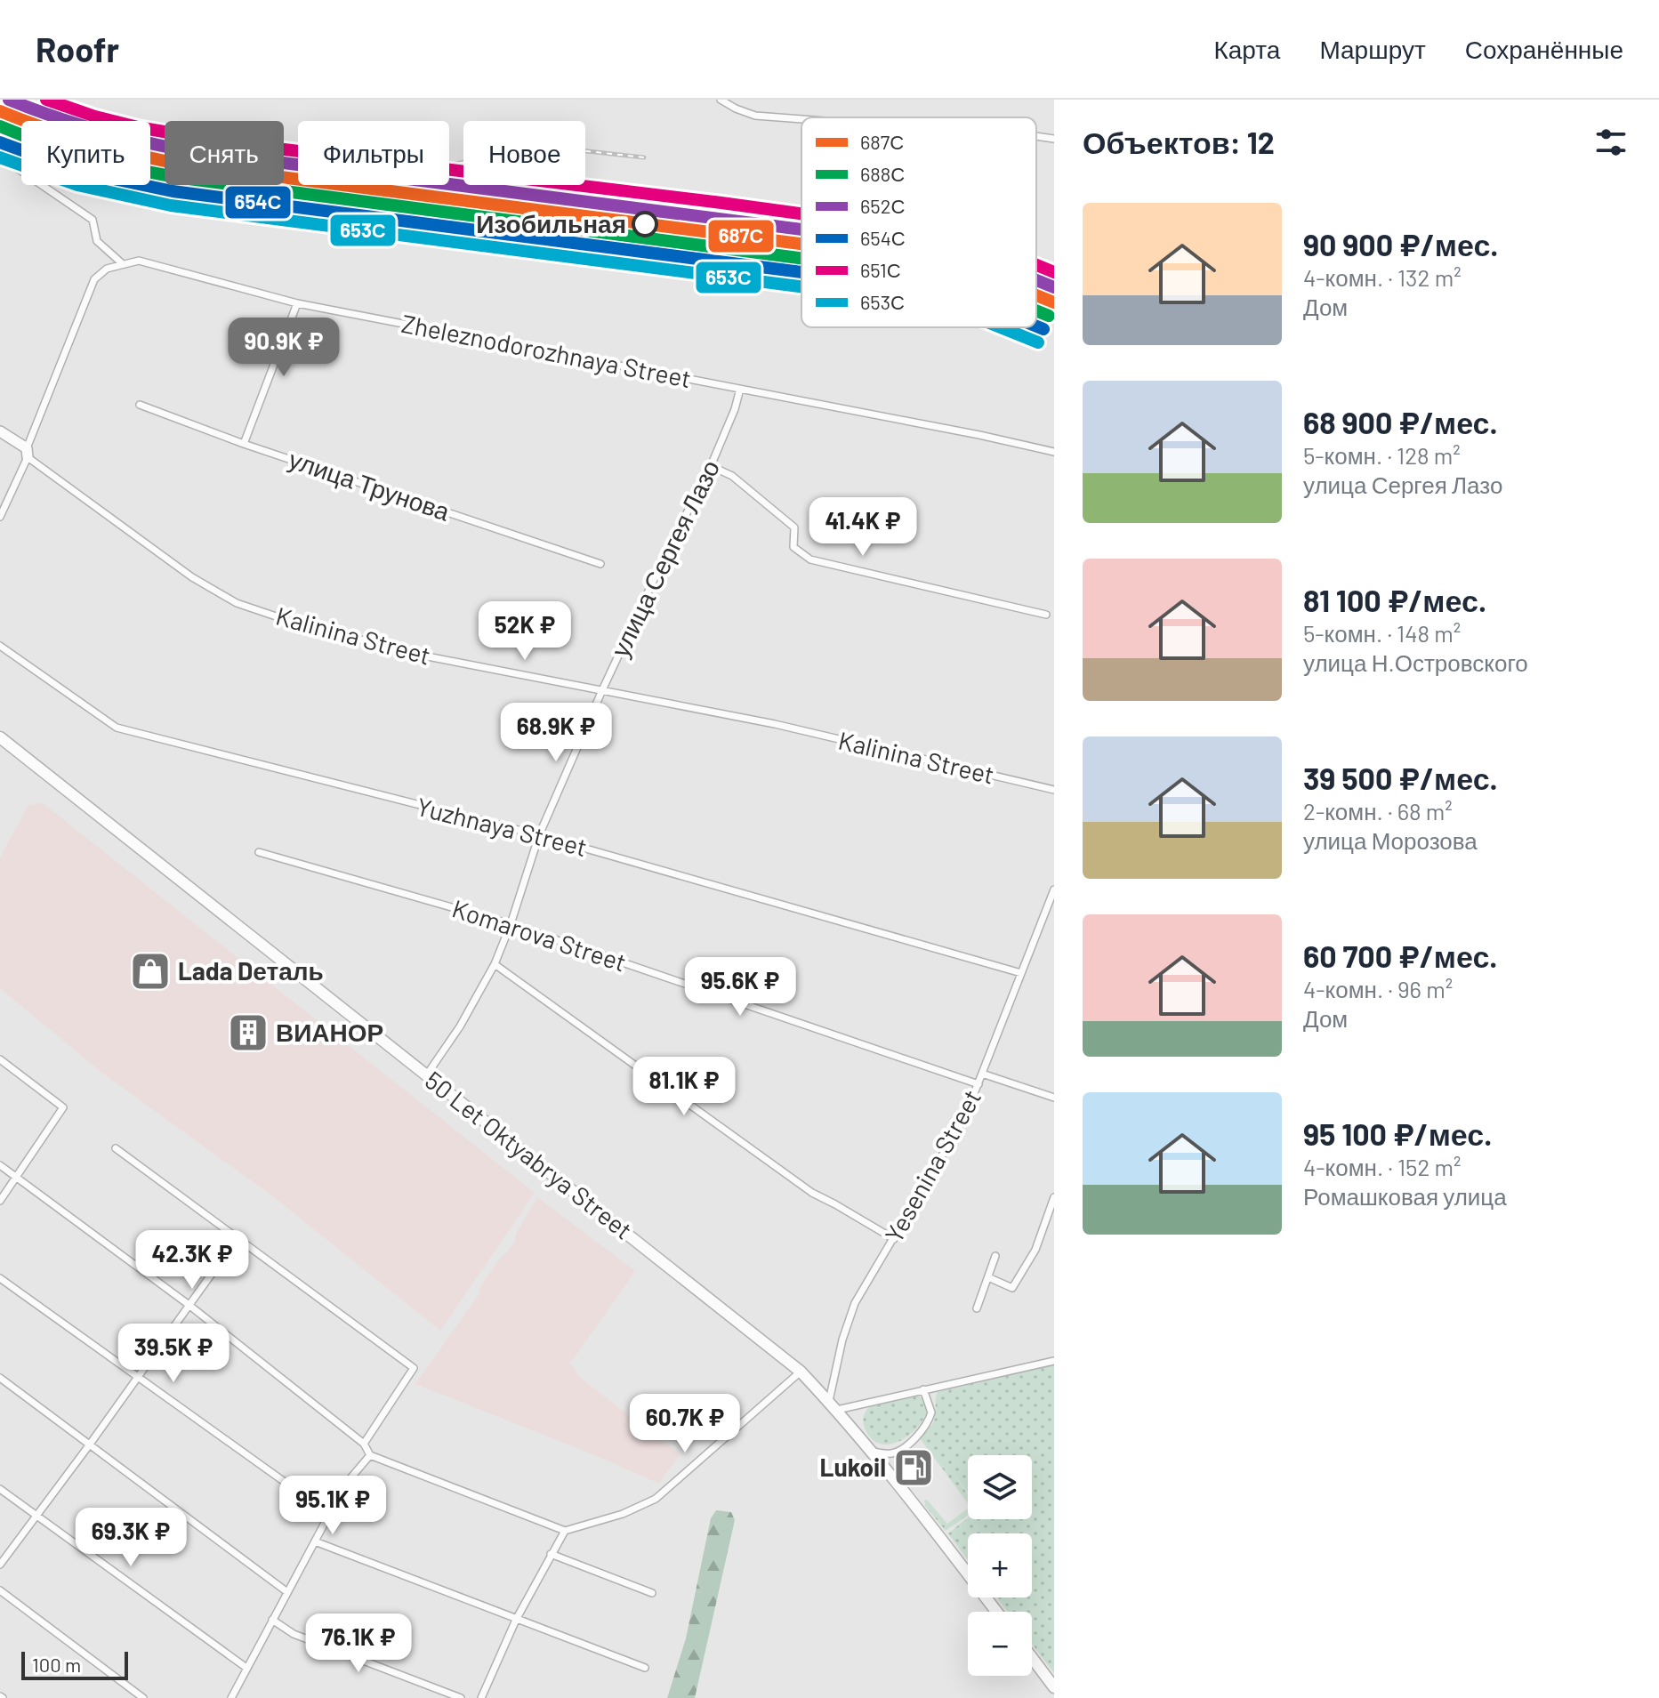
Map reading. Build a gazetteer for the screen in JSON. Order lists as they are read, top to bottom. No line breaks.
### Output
{"streets":{"main road":["50 Let Oktyabrya Street"],"street":["Zheleznodorozhnaya Street","улица Трунова","улица Сергея Лазо","Kalinina Street","Yuzhnaya Street","Komarova Street","Yesenina Street"]},"crossings":[["Zheleznodorozhnaya Street","улица Сергея Лазо"],["улица Сергея Лазо","Kalinina Street"],["улица Сергея Лазо","Yuzhnaya Street"],["улица Сергея Лазо","Komarova Street"],["улица Сергея Лазо","50 Let Oktyabrya Street"],["Yuzhnaya Street","Yesenina Street"],["Komarova Street","Yesenina Street"],["50 Let Oktyabrya Street","Yesenina Street"]],"places":{"other":["Изобильная"],"shop":["Lada Dеталь"],"building":["ВИАНОР"],"fuel station":["Lukoil"]},"lines":["transit line 652С","transit line 651С","transit line 687С","transit line 688С","transit line 654С","transit line 653С"],"legend":["687С","688С","652С","654С","651С","653С"],"scale_bar":"100 m","page":{"header":"Roofr","nav":["Карта","Маршрут","Сохранённые"],"heading":"Объектов: 12","chip":["Купить","Снять","Фильтры","Новое"],"list":[{"name":"90 900 ₽/мес.","note":"4-комн. · 132 m² · Дом"},{"name":"68 900 ₽/мес.","note":"5-комн. · 128 m² · улица Сергея Лазо"},{"name":"81 100 ₽/мес.","note":"5-комн. · 148 m² · улица Н.Островского"},{"name":"39 500 ₽/мес.","note":"2-комн. · 68 m² · улица Морозова"},{"name":"60 700 ₽/мес.","note":"4-комн. · 96 m² · Дом"},{"name":"95 100 ₽/мес.","note":"4-комн. · 152 m² · Ромашковая улица"}],"price":["90.9K ₽","41.4K ₽","52K ₽","68.9K ₽","95.6K ₽","81.1K ₽","42.3K ₽","39.5K ₽","60.7K ₽","95.1K ₽","69.3K ₽","76.1K ₽"],"map_buttons":["+","−"],"scale":"100 m"}}
